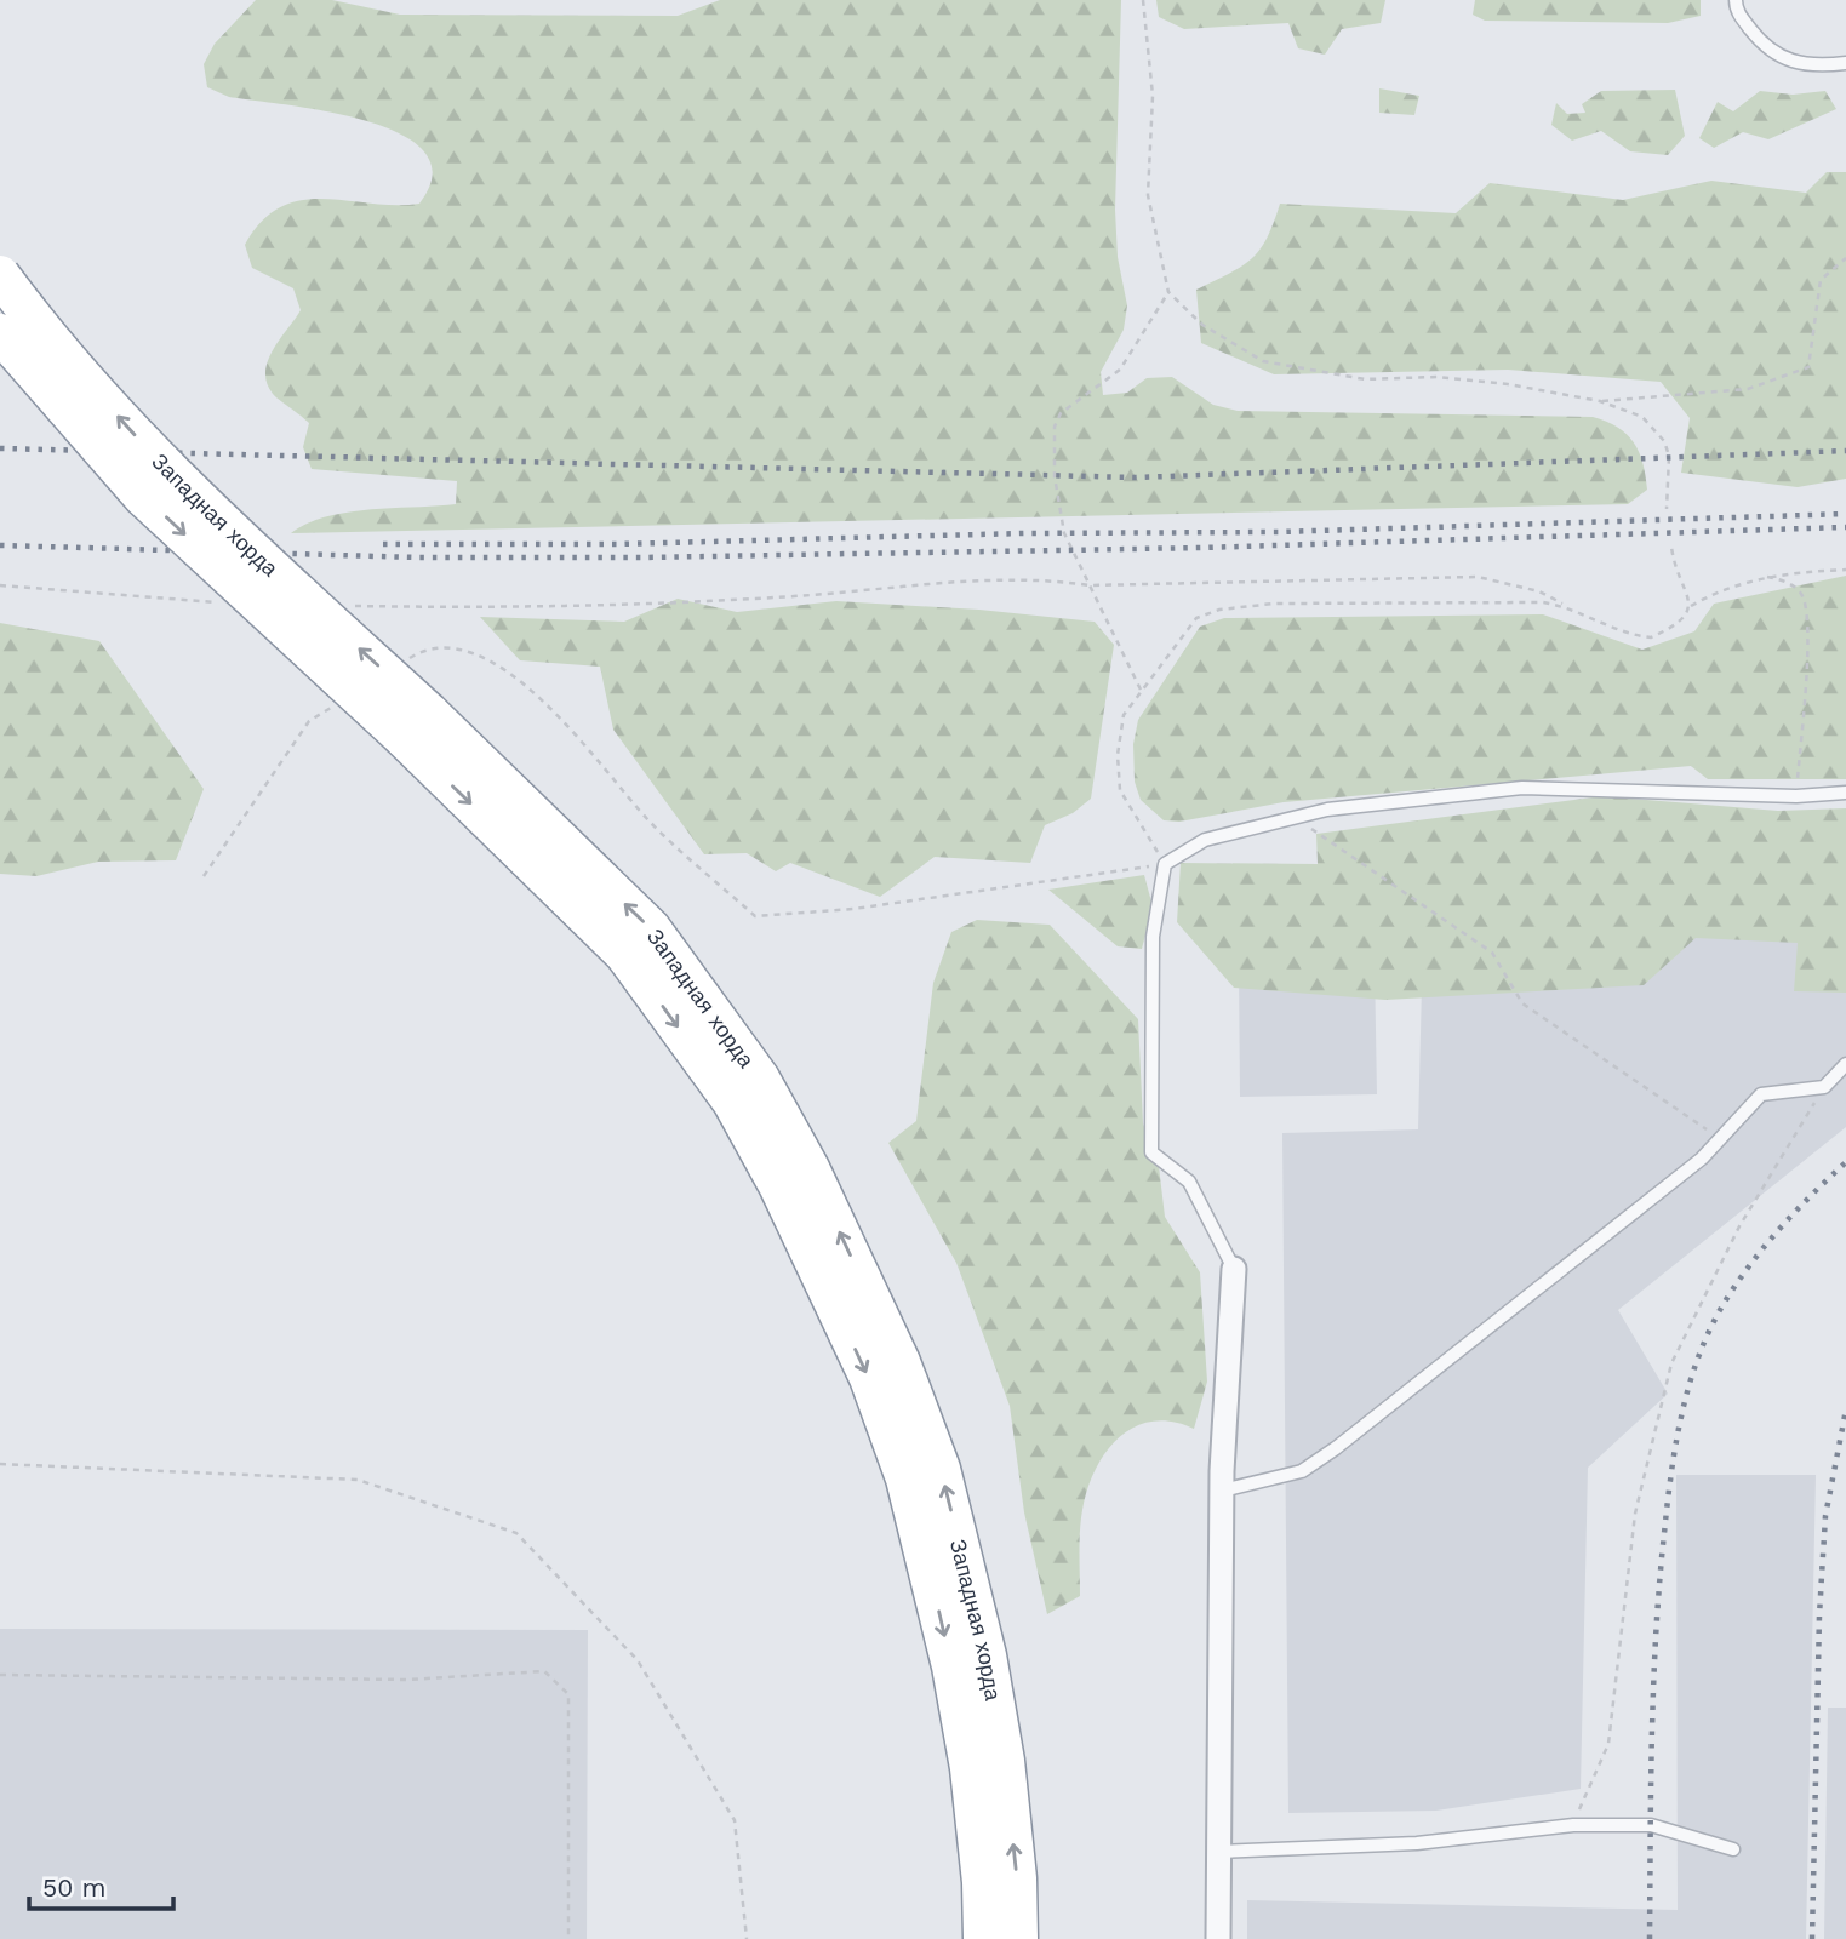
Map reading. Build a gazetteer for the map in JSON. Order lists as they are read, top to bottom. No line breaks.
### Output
{"streets":{"highway":["Западная хорда"]},"scale_bar":"50 m"}
